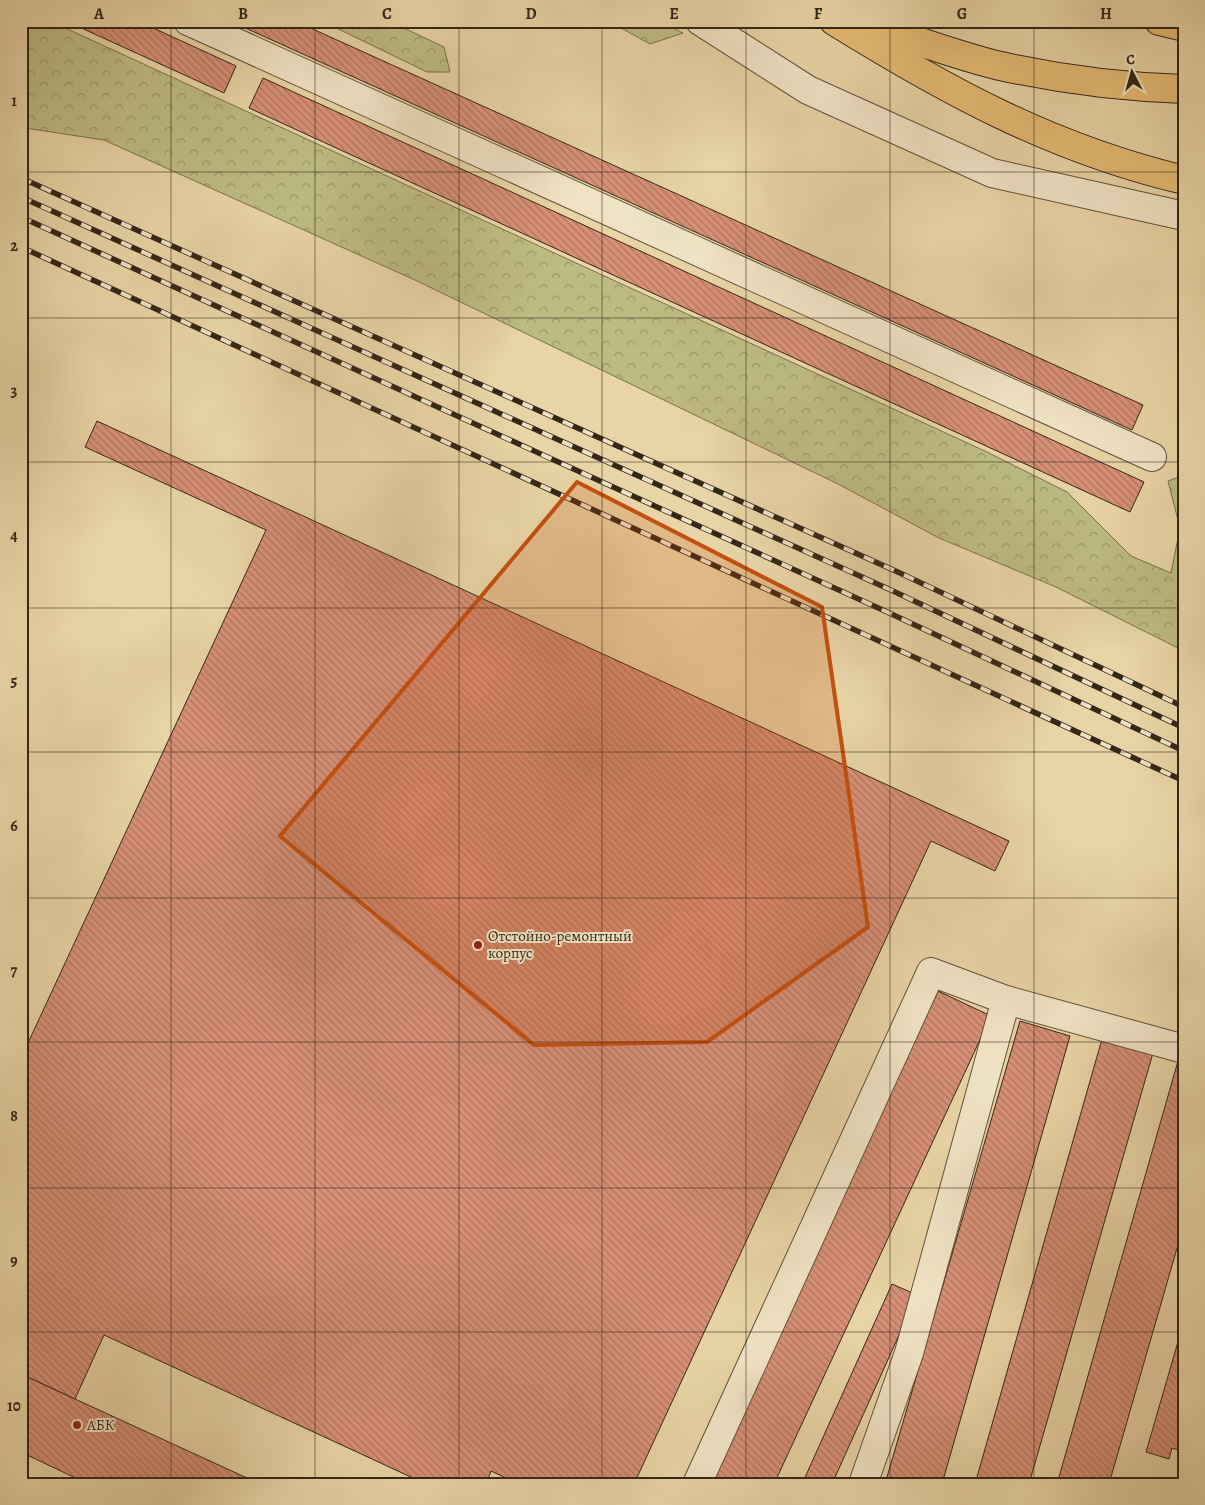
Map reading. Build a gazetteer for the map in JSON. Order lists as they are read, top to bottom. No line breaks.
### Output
{"places":["Отстойно-ремонтный корпус","АБК"],"north":"top","grid":{"columns":["A","B","C","D","E","F","G","H"],"rows":["1","2","3","4","5","6","7","8","9","10"]}}
